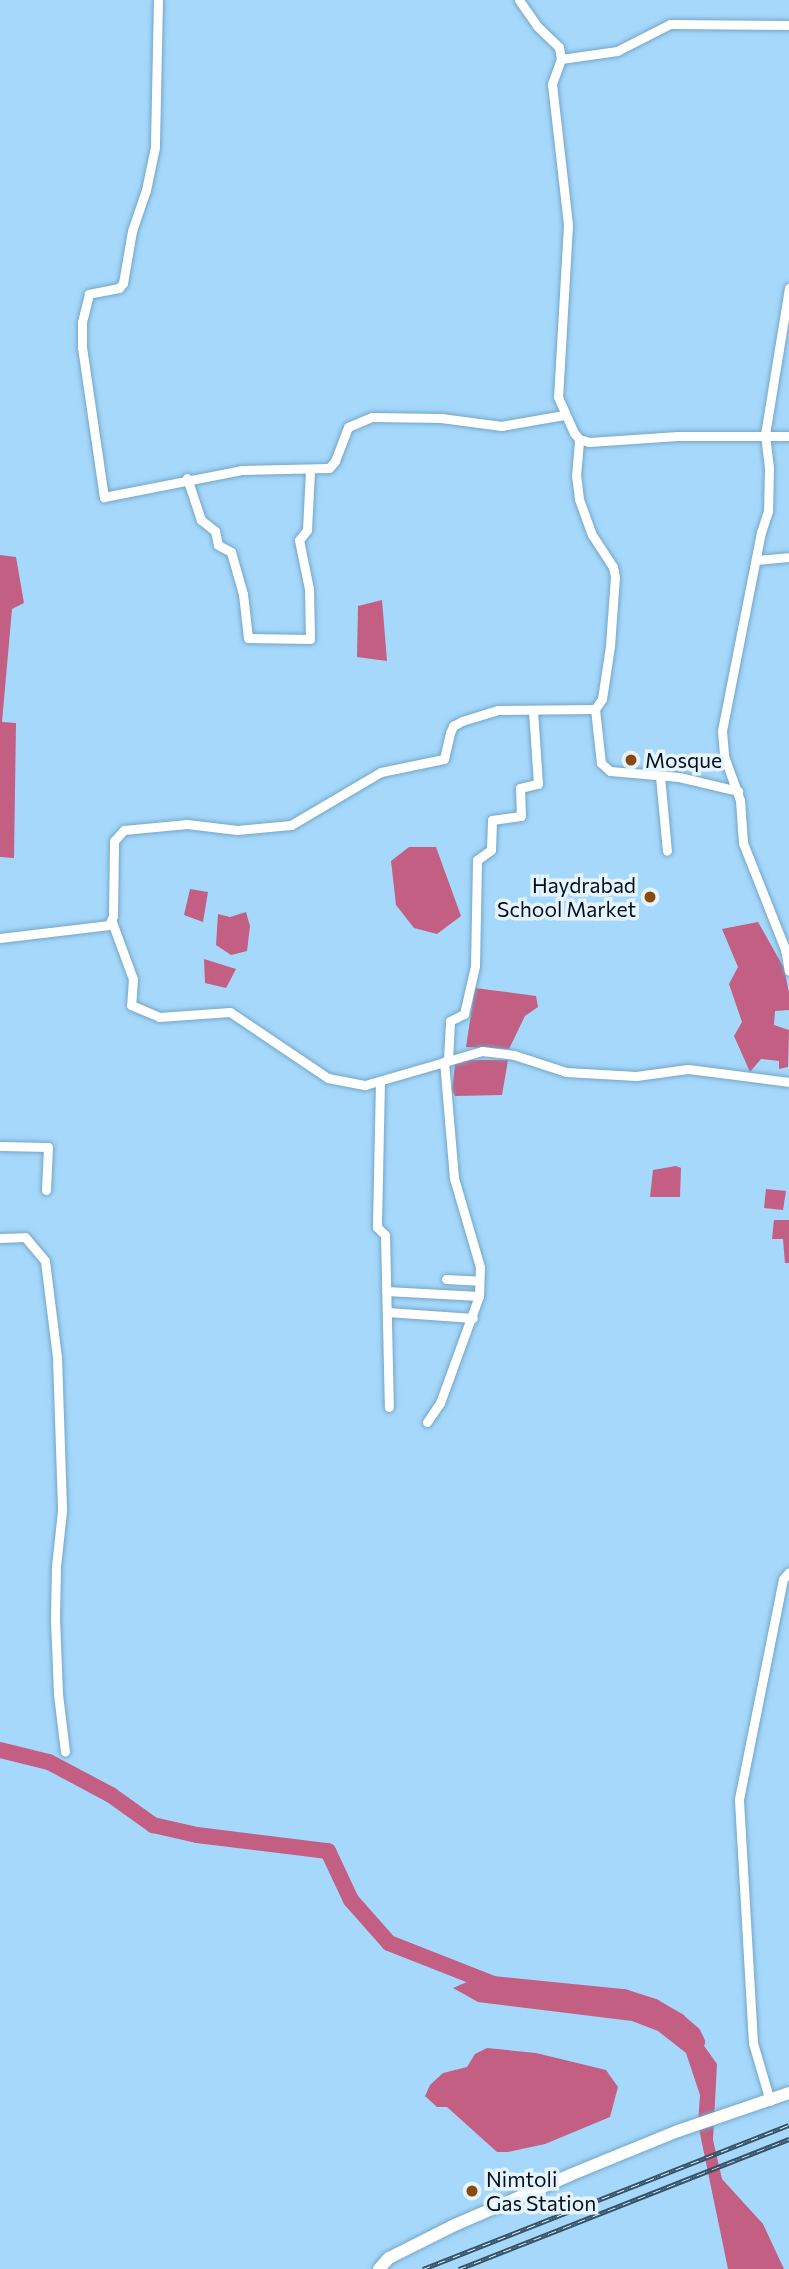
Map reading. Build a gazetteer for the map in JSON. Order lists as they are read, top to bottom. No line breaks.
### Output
{"places":["Mosque","Haydrabad School Market","Nimtoli Gas Station"]}
